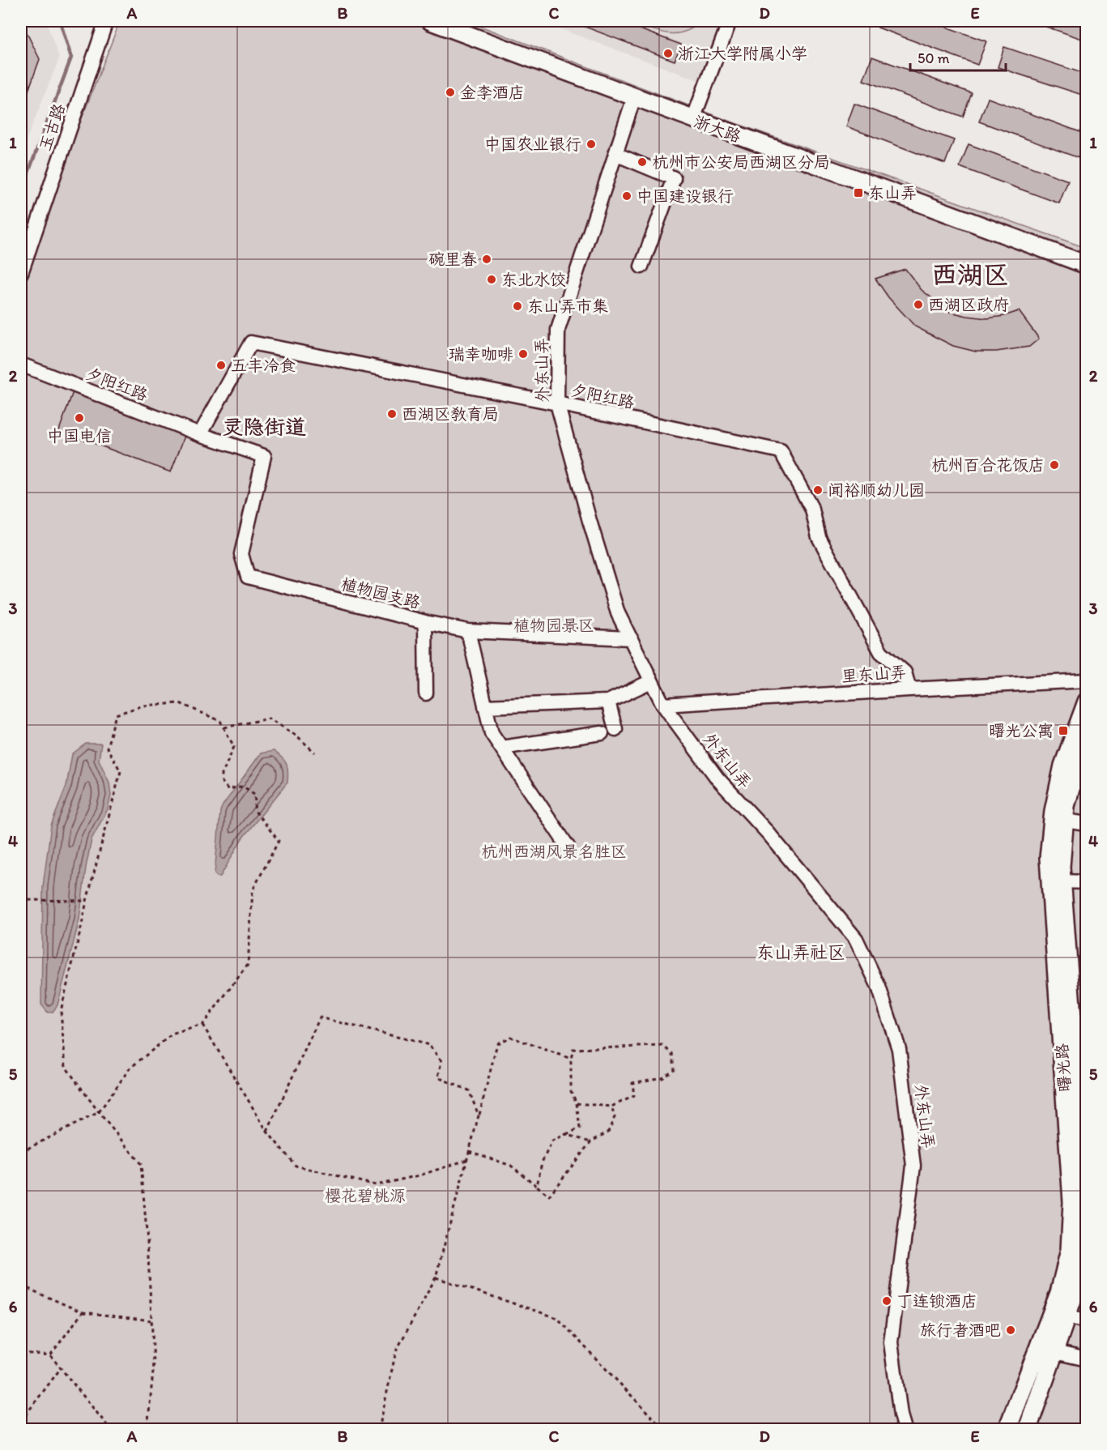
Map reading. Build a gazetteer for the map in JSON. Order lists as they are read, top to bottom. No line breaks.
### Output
{"streets":{"main road":["浙大路","曙光路"],"street":["玉古路","外东山弄","夕阳红路","植物园支路","里东山弄"]},"crossings":[["浙大路","外东山弄"],["外东山弄","夕阳红路"],["外东山弄","植物园支路"],["外东山弄","里东山弄"],["夕阳红路","植物园支路"],["夕阳红路","里东山弄"]],"districts":["西湖区","灵隐街道","东山弄社区"],"parks":["植物园景区","杭州西湖风景名胜区","樱花碧桃源"],"places":{"other":["浙江大学附属小学","金李酒店","中国农业银行","杭州市公安局西湖区分局","中国建设银行","碗里春","东北水饺","西湖区政府","东山弄市集","瑞幸咖啡","五丰冷食","西湖区教育局","中国电信","杭州百合花饭店","闻裕顺幼儿园","丁连锁酒店","旅行者酒吧"],"transit":["东山弄","曙光公寓"]},"scale_bar":"50 m","grid":{"columns":["A","B","C","D","E"],"rows":["1","2","3","4","5","6"]}}
